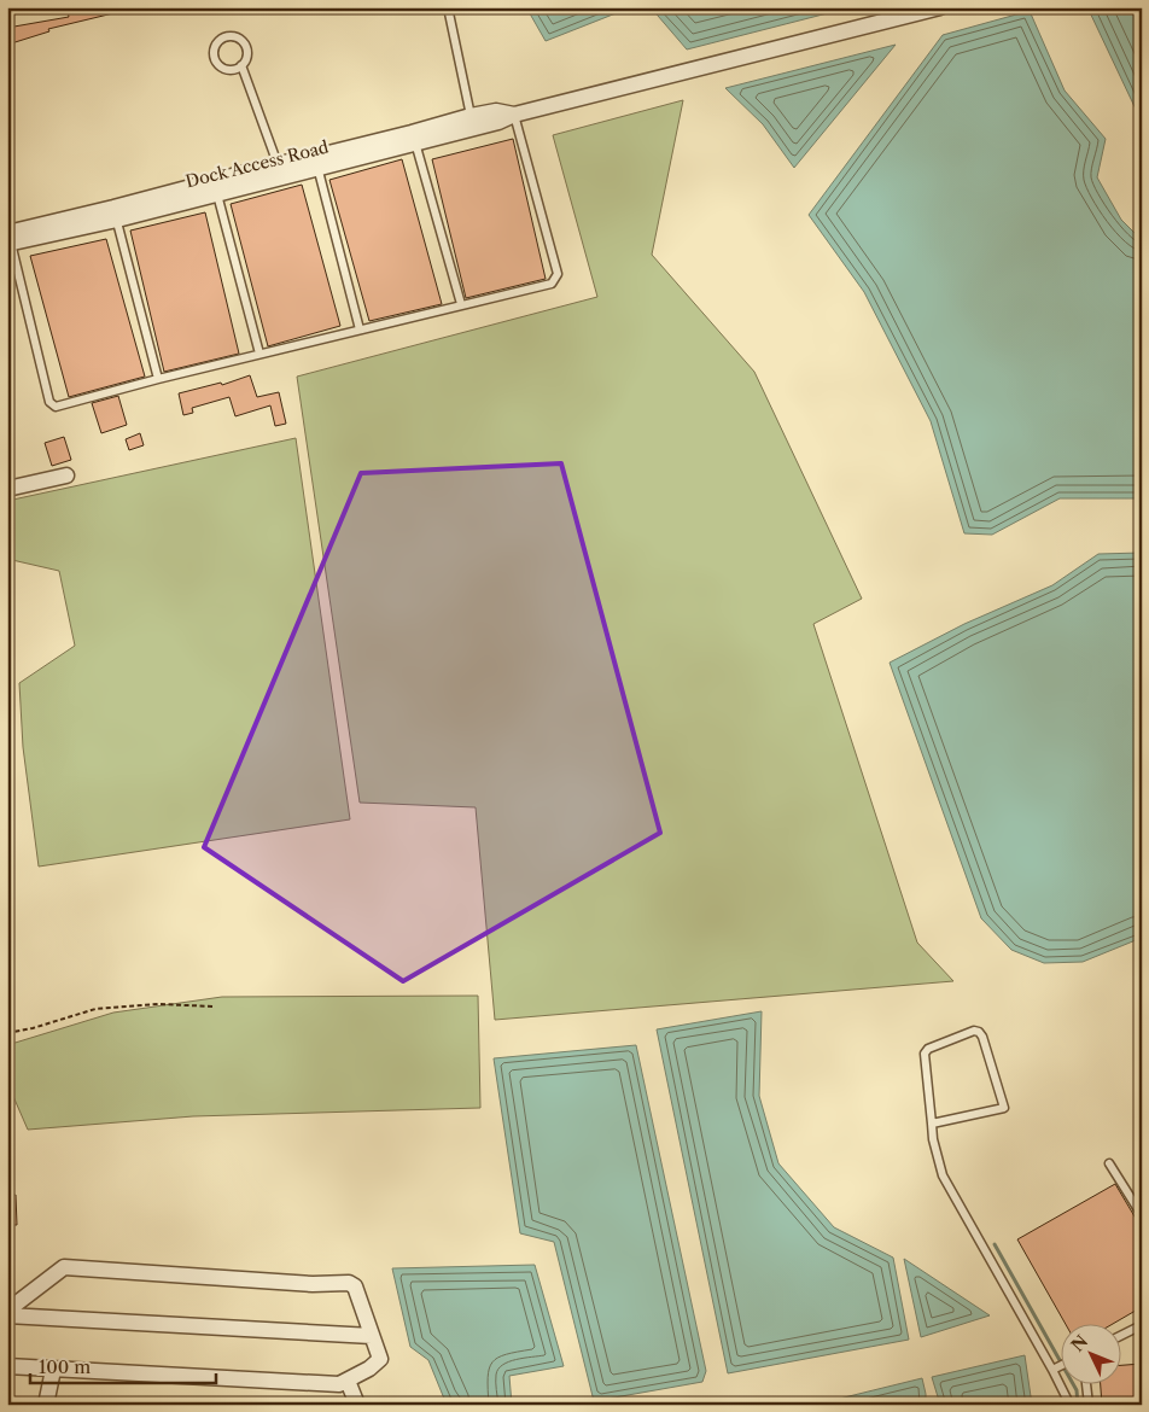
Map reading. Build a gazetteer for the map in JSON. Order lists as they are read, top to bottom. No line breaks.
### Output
{"streets":{"street":["Dock Access Road"]},"scale_bar":"100 m","north":"top left"}
